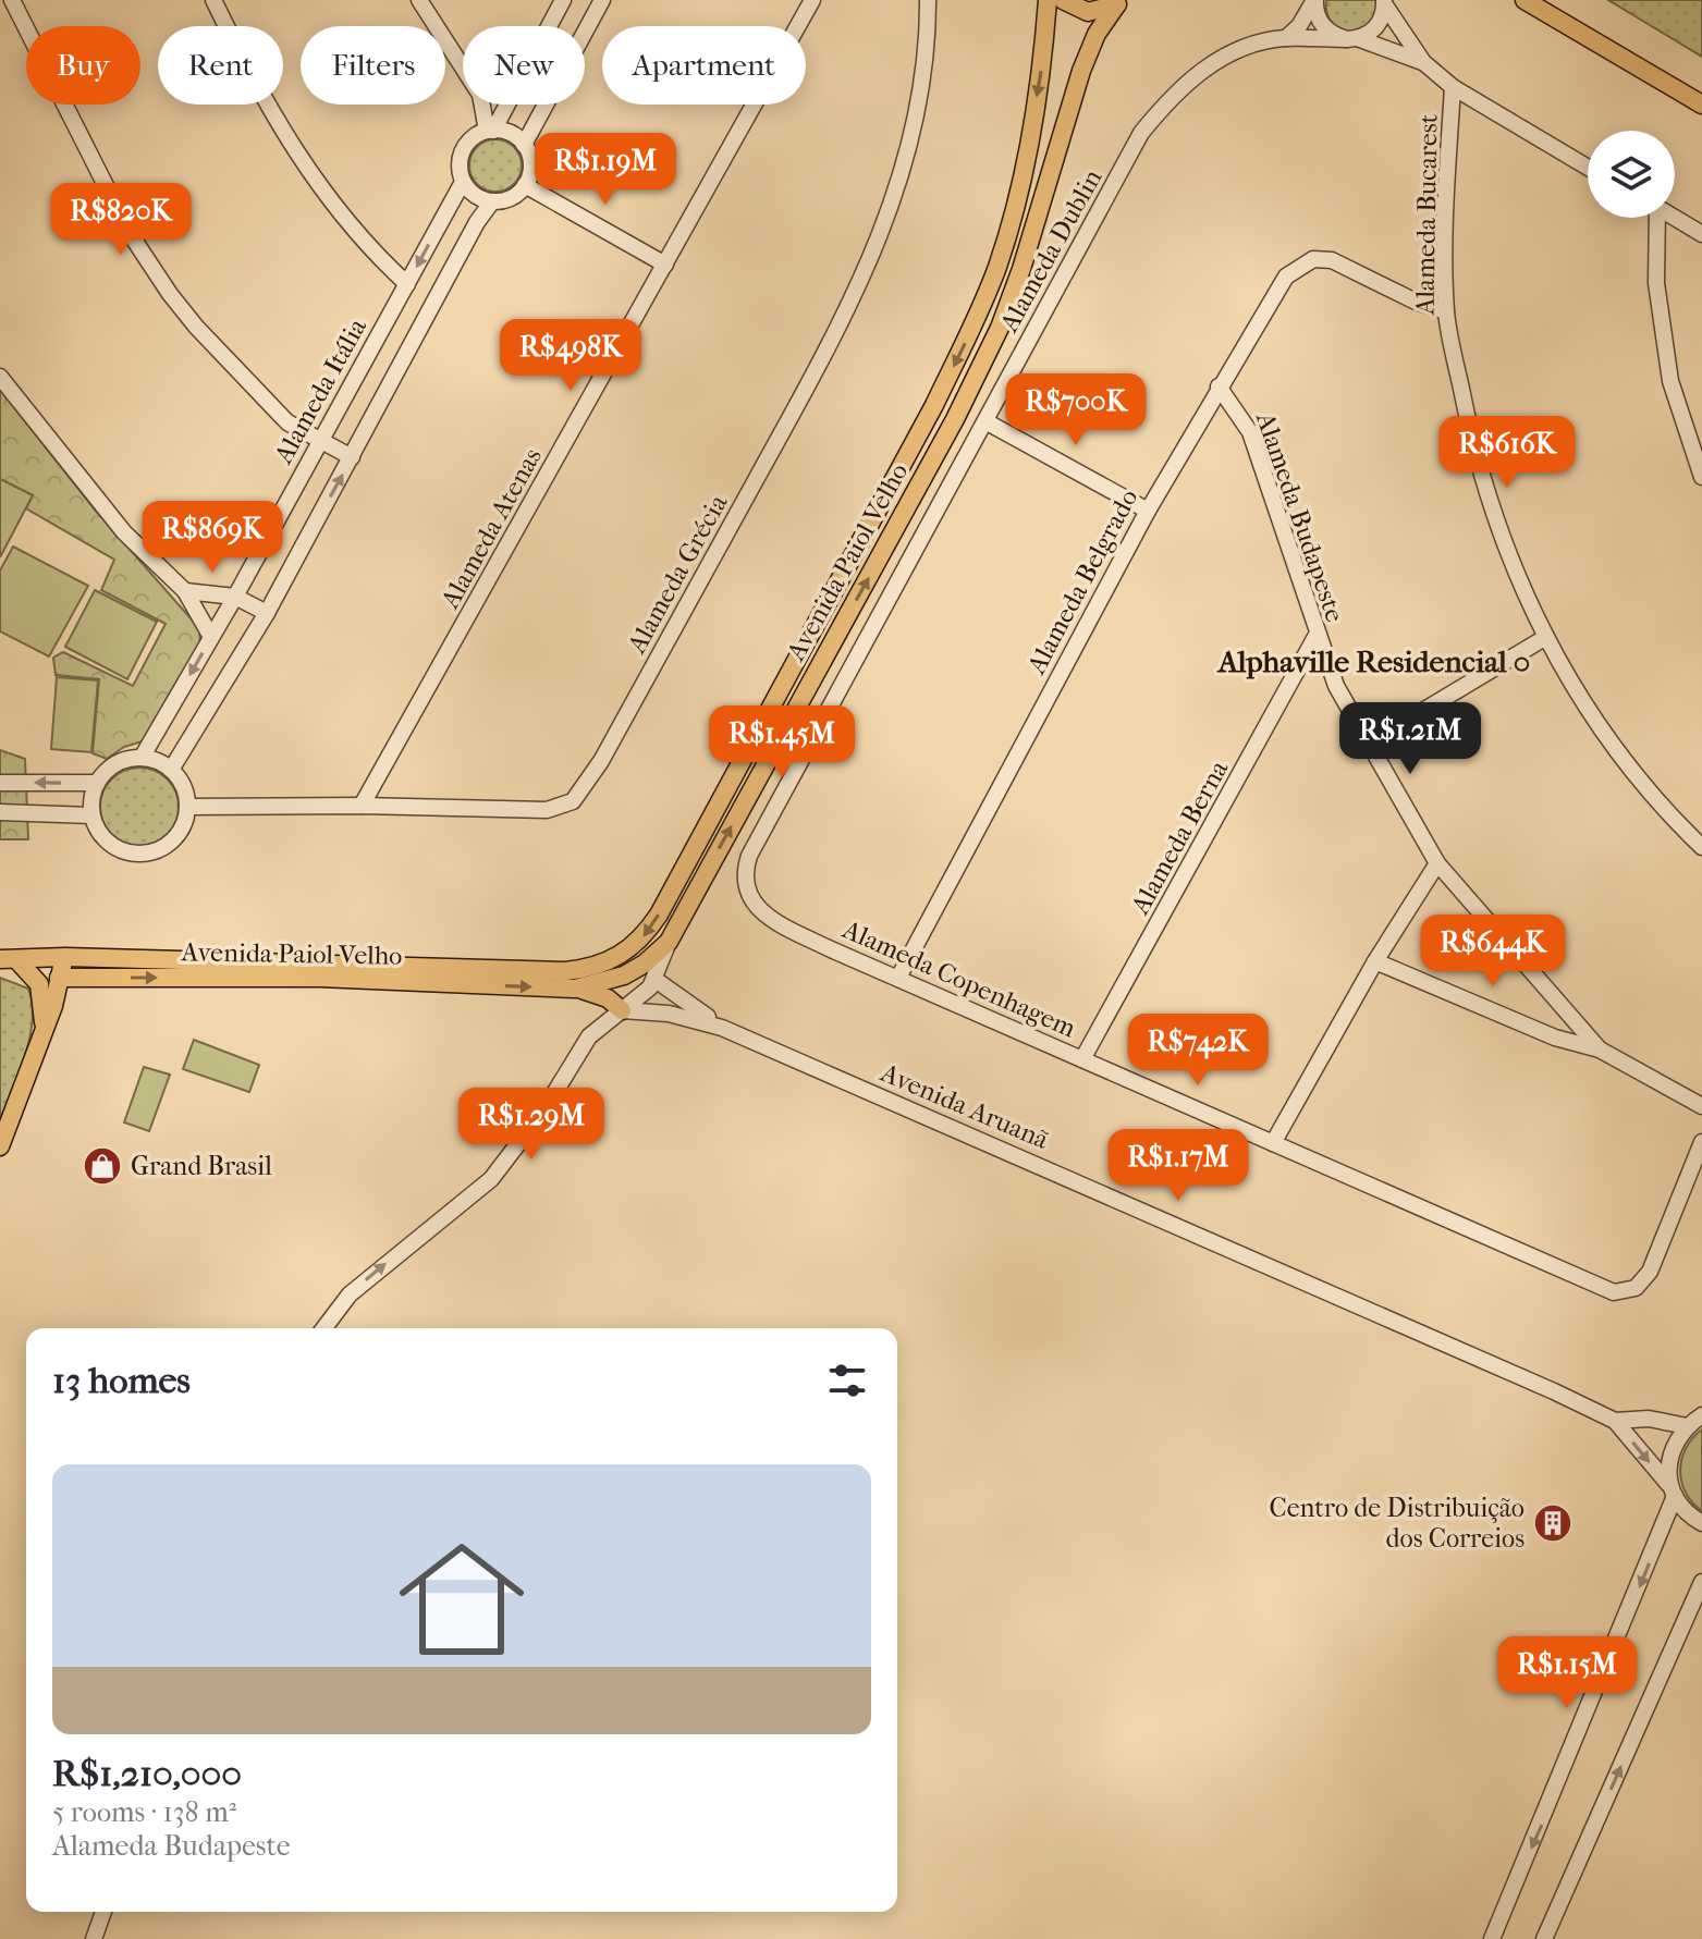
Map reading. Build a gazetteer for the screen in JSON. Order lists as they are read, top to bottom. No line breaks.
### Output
{"streets":{"main road":["Avenida Paiol Velho"],"street":["Alameda Bucarest","Alameda Dublin","Alameda Itália","Alameda Budapeste","Alameda Atenas","Alameda Grécia","Alameda Belgrado","Alameda Berna","Alameda Copenhagem","Avenida Aruanã"]},"crossings":[["Alameda Bucarest","Alameda Belgrado"],["Alameda Dublin","Alameda Copenhagem"],["Alameda Itália","Alameda Grécia"],["Alameda Budapeste","Alameda Belgrado"],["Alameda Budapeste","Alameda Berna"],["Alameda Atenas","Alameda Grécia"],["Alameda Belgrado","Alameda Copenhagem"],["Alameda Berna","Alameda Copenhagem"]],"districts":["Alphaville Residencial 0"],"places":{"shop":["Grand Brasil"],"building":["Centro de Distribuição dos Correios"]},"page":{"chip":["Buy","Rent","Filters","New","Apartment"],"price":["R$1.19M","R$820K","R$498K","R$700K","R$616K","R$869K","R$1.21M","R$1.45M","R$644K","R$742K","R$1.29M","R$1.17M","R$1.15M"],"heading":"13 homes","list":[{"name":"R$1,210,000","note":"5 rooms · 138 m² · Alameda Budapeste"}]}}
